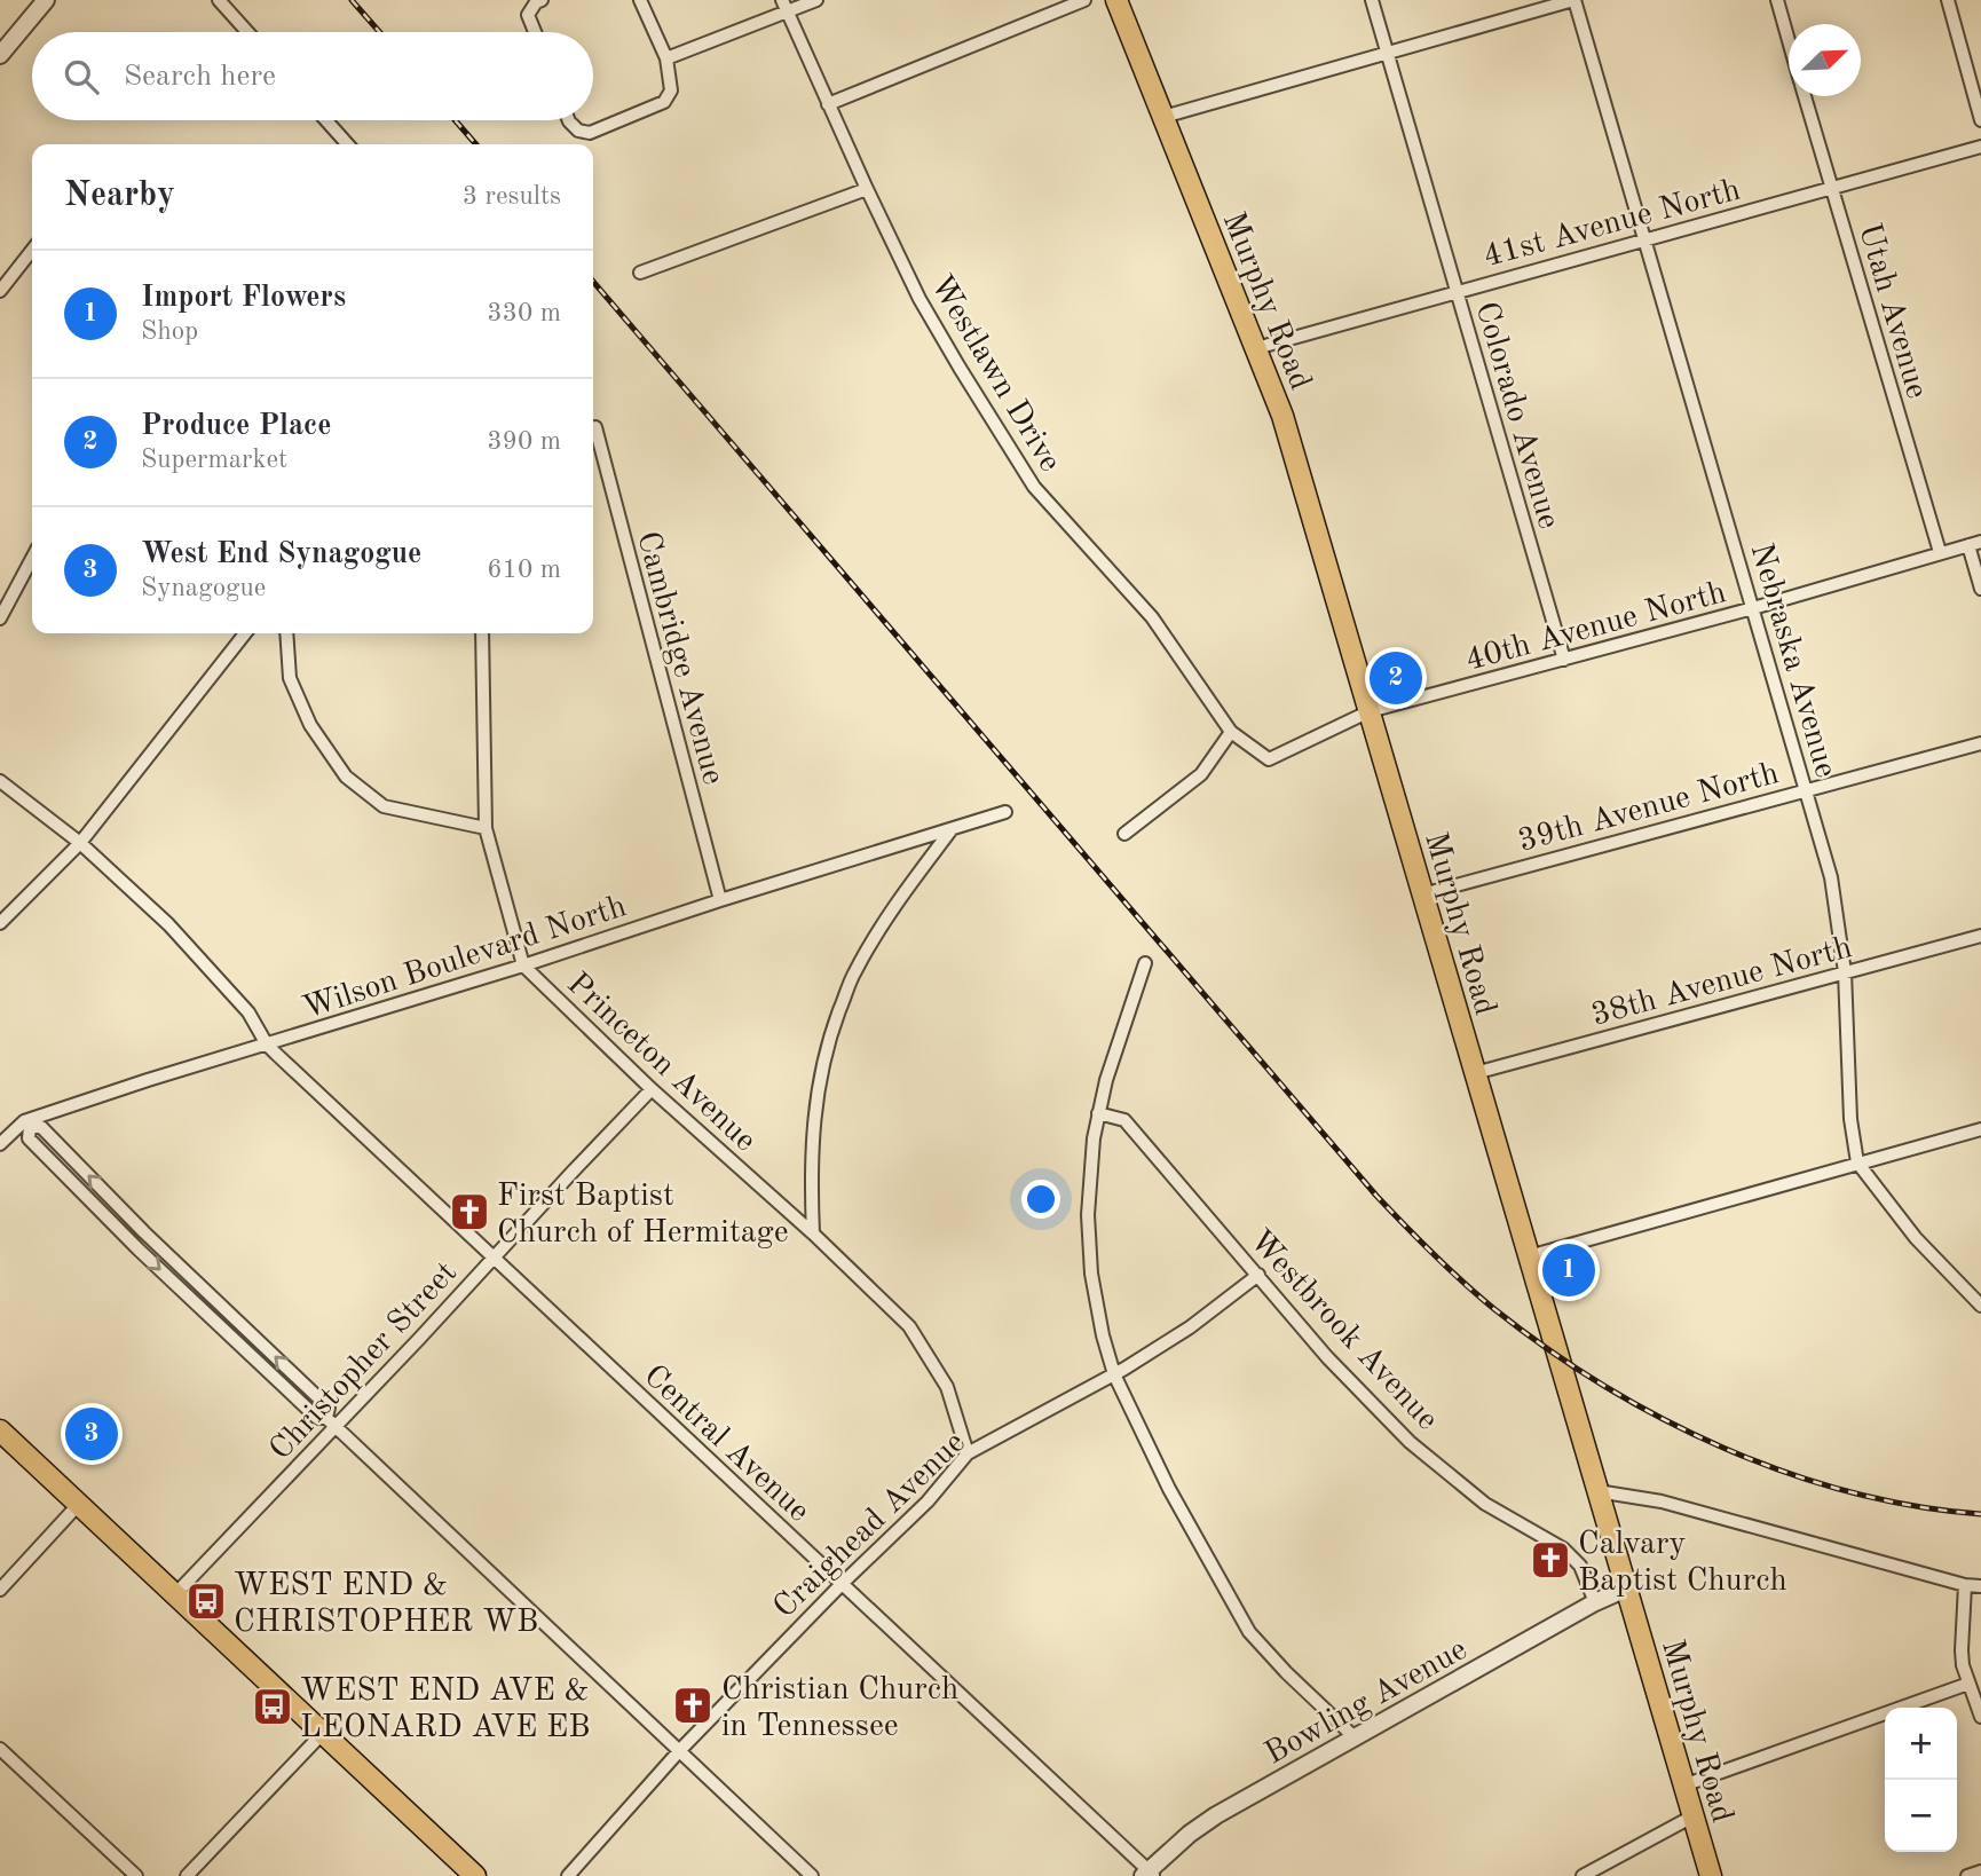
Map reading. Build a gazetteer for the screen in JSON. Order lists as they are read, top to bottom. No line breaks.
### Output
{"streets":{"main road":["Murphy Road"],"street":["41st Avenue North","Utah Avenue","Westlawn Drive","Colorado Avenue","40th Avenue North","Cambridge Avenue","Nebraska Avenue","39th Avenue North","Wilson Boulevard North","38th Avenue North","Princeton Avenue","Westbrook Avenue","Christopher Street","Central Avenue","Craighead Avenue","Bowling Avenue"]},"crossings":[["41st Avenue North","Murphy Road"],["41st Avenue North","Utah Avenue"],["41st Avenue North","Colorado Avenue"],["41st Avenue North","Nebraska Avenue"],["Murphy Road","40th Avenue North"],["Murphy Road","39th Avenue North"],["Murphy Road","38th Avenue North"],["Murphy Road","Bowling Avenue"],["Utah Avenue","40th Avenue North"],["Westlawn Drive","40th Avenue North"],["Colorado Avenue","40th Avenue North"],["40th Avenue North","Nebraska Avenue"],["Cambridge Avenue","Wilson Boulevard North"],["Nebraska Avenue","39th Avenue North"],["Nebraska Avenue","38th Avenue North"],["Wilson Boulevard North","Princeton Avenue"],["Wilson Boulevard North","Central Avenue"],["Princeton Avenue","Christopher Street"],["Princeton Avenue","Craighead Avenue"],["Westbrook Avenue","Craighead Avenue"],["Westbrook Avenue","Bowling Avenue"],["Christopher Street","Central Avenue"],["Central Avenue","Craighead Avenue"],["Central Avenue","Bowling Avenue"]],"places":{"church":["First Baptist Church of Hermitage","Calvary Baptist Church","Christian Church in Tennessee"],"bus stop":["WEST END & CHRISTOPHER WB","WEST END AVE & LEONARD AVE EB"]},"north":"top right","page":{"search":"Search here","heading":["Nearby","3 results"],"list":[{"mark":"1","name":"Import Flowers","note":"Shop","value":"330 m"},{"mark":"2","name":"Produce Place","note":"Supermarket","value":"390 m"},{"mark":"3","name":"West End Synagogue","note":"Synagogue","value":"610 m"}],"pins":["2","1","3"],"map_buttons":["+","−"]}}
